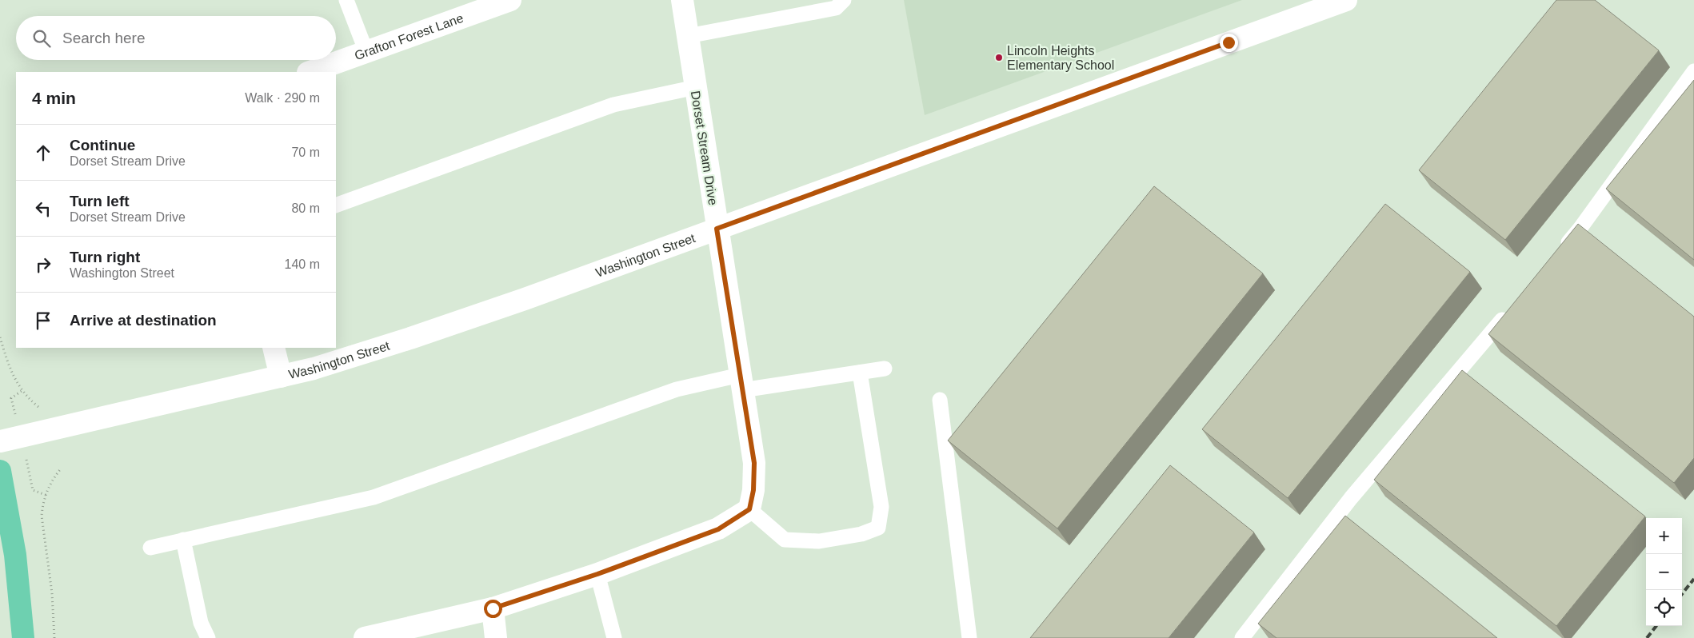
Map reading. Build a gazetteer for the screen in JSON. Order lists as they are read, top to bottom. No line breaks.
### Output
{"streets":{"street":["Grafton Forest Lane","Dorset Stream Drive","Washington Street"]},"crossings":[["Dorset Stream Drive","Washington Street"]],"places":["Lincoln Heights Elementary School"],"page":{"search":"Search here","heading":["4 min","Walk · 290 m"],"list":[["Continue","Dorset Stream Drive","70 m"],["Turn left","Dorset Stream Drive","80 m"],["Turn right","Washington Street","140 m"],"Arrive at destination"],"map_buttons":["+","−"]}}
